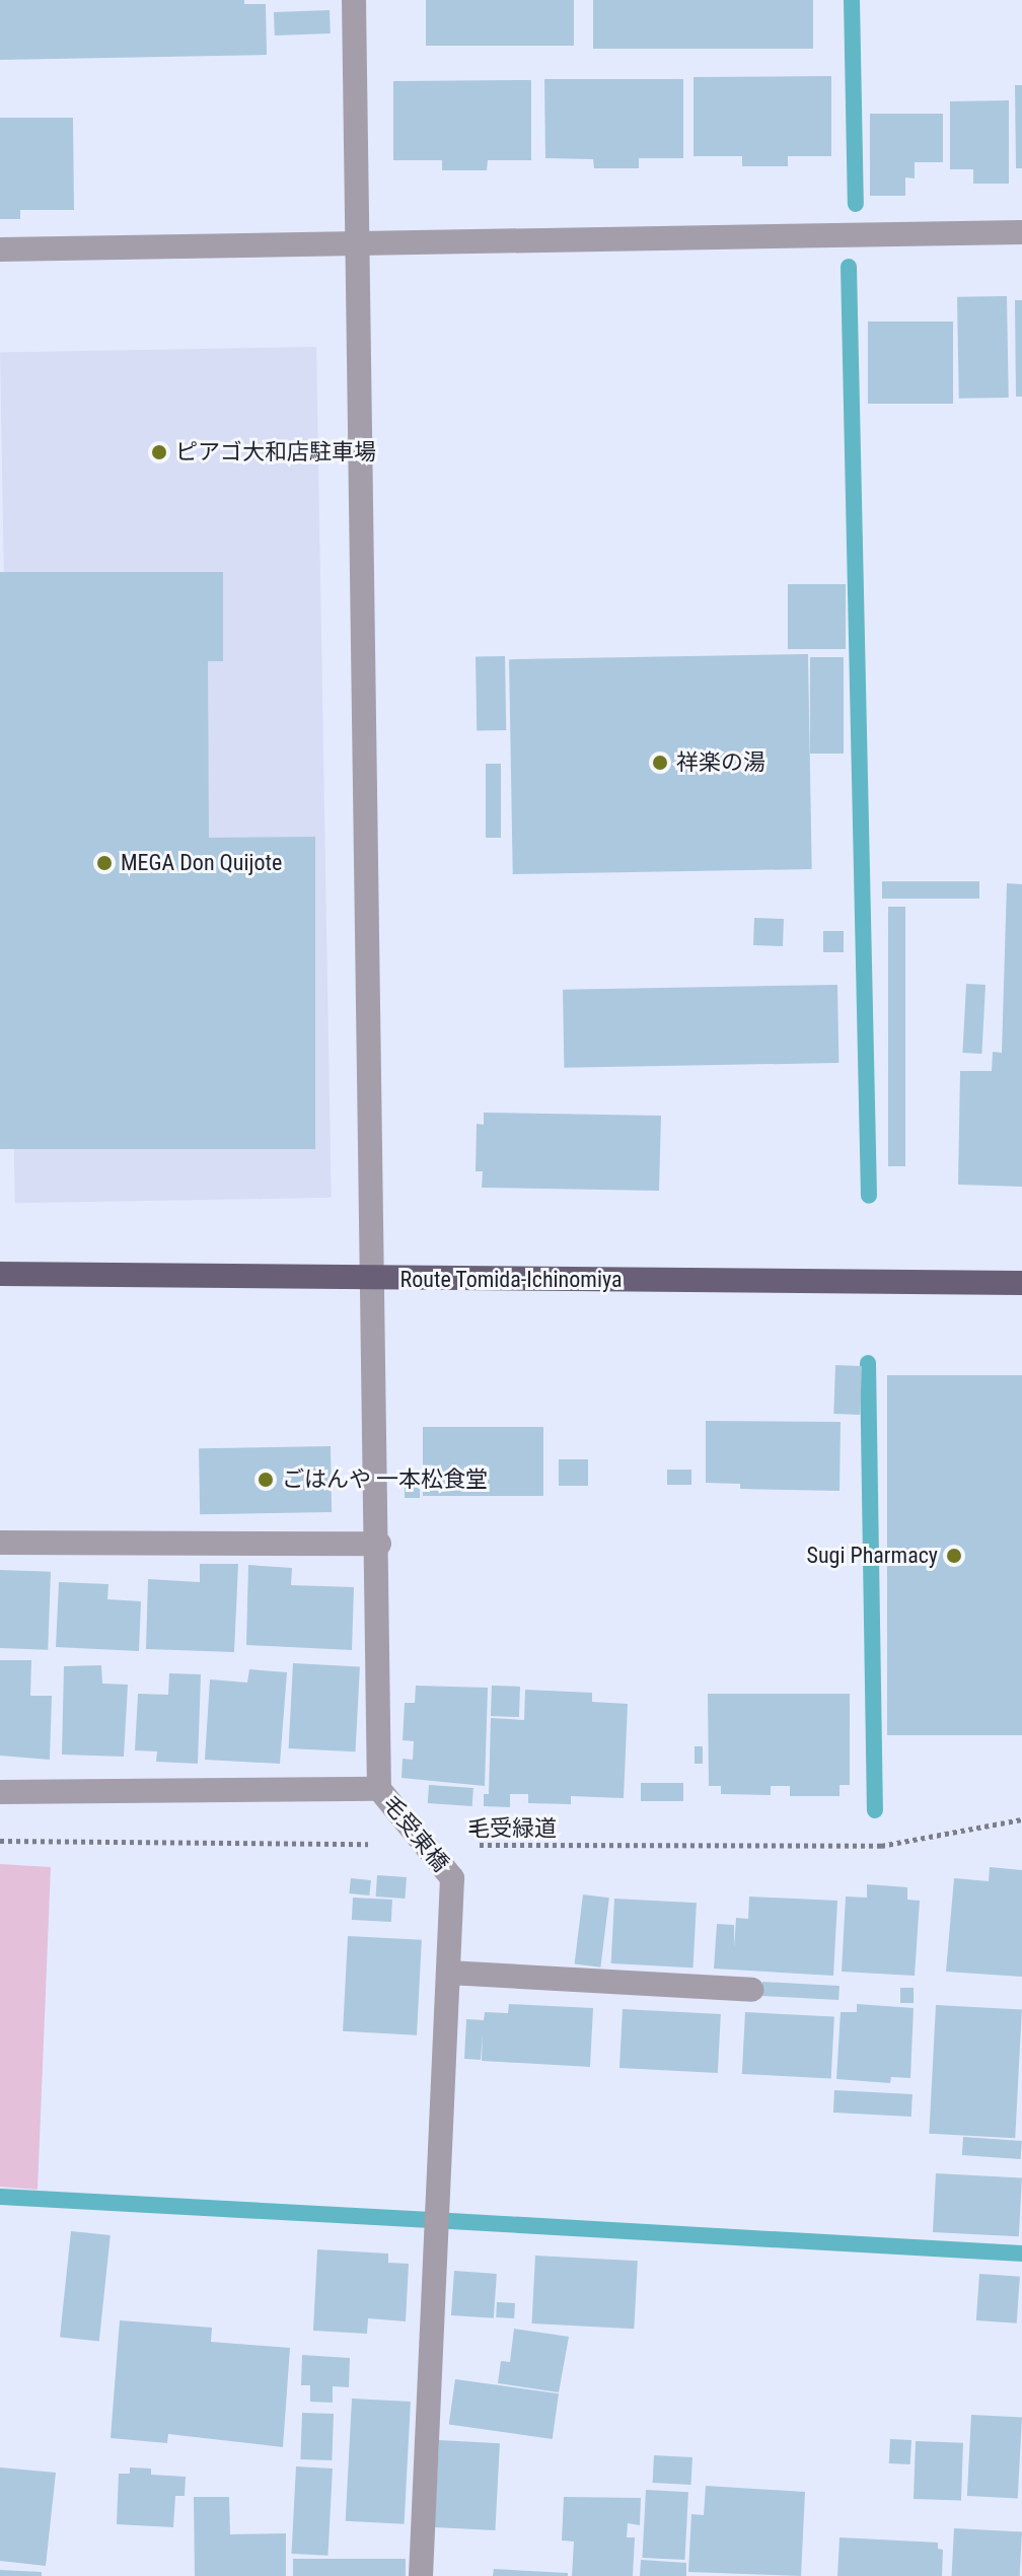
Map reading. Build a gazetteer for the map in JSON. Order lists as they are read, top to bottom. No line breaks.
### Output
{"streets":{"main road":["Route Tomida-Ichinomiya"],"street":["毛受東橋"],"path":["毛受緑道"]},"crossings":[["毛受緑道","毛受東橋"]],"places":["ピアゴ大和店駐車場","祥楽の湯","MEGA Don Quijote","ごはんや 一本松食堂","Sugi Pharmacy"]}
